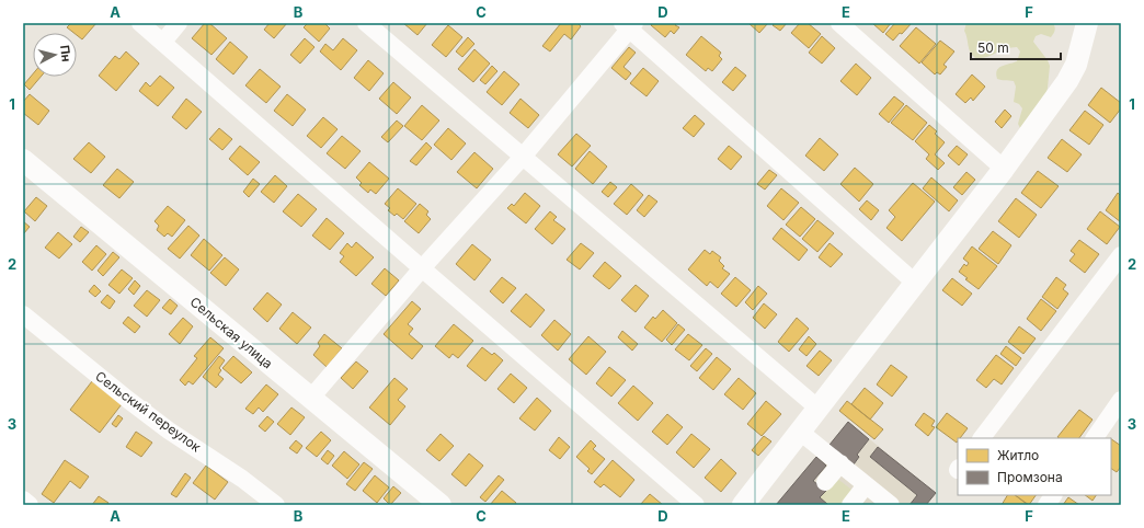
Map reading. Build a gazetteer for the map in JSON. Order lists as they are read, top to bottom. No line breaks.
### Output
{"streets":{"main road":["Сельская улица"],"street":["Сельский переулок"]},"legend":["Житло","Промзона"],"scale_bar":"50 m","north":"right","grid":{"columns":["A","B","C","D","E","F"],"rows":["1","2","3"]}}
